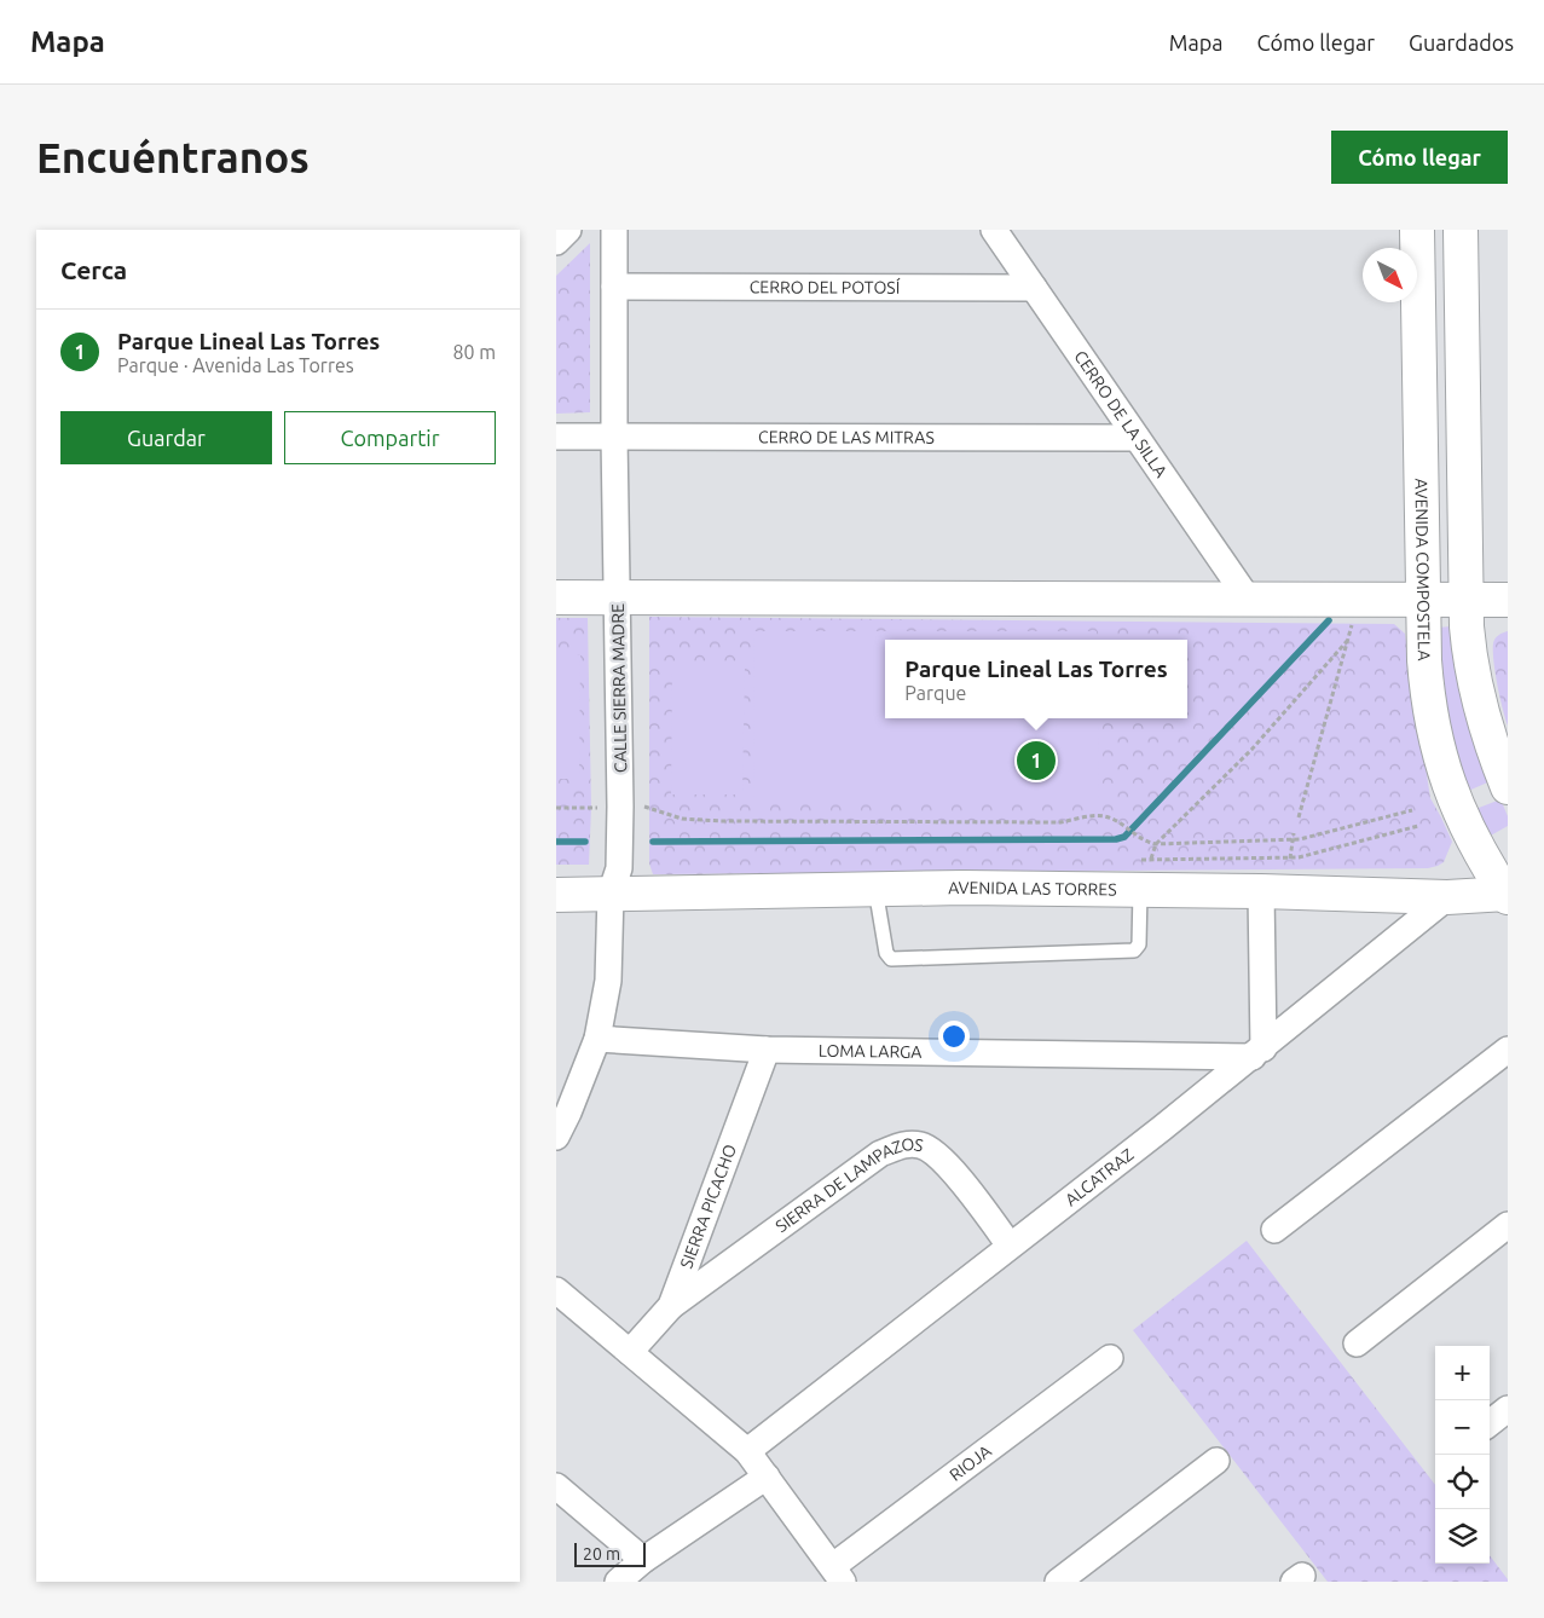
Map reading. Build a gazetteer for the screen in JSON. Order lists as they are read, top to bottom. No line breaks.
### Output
{"streets":{"street":["CERRO DEL POTOSÍ","CERRO DE LA SILLA","CERRO DE LAS MITRAS","AVENIDA COMPOSTELA","CALLE SIERRA MADRE","AVENIDA LAS TORRES","LOMA LARGA","ALCATRAZ","SIERRA DE LAMPAZOS","SIERRA PICACHO","RIOJA"]},"crossings":[["CERRO DEL POTOSÍ","CERRO DE LA SILLA"],["CERRO DEL POTOSÍ","CALLE SIERRA MADRE"],["CERRO DE LA SILLA","CERRO DE LAS MITRAS"],["CERRO DE LAS MITRAS","CALLE SIERRA MADRE"],["AVENIDA COMPOSTELA","AVENIDA LAS TORRES"],["CALLE SIERRA MADRE","AVENIDA LAS TORRES"],["CALLE SIERRA MADRE","LOMA LARGA"],["AVENIDA LAS TORRES","ALCATRAZ"],["LOMA LARGA","ALCATRAZ"],["LOMA LARGA","SIERRA PICACHO"],["ALCATRAZ","SIERRA DE LAMPAZOS"],["SIERRA DE LAMPAZOS","SIERRA PICACHO"]],"scale_bar":"20 m","north":"bottom right","page":{"header":"Mapa","nav":["Mapa","Cómo llegar","Guardados"],"buttons":["Cómo llegar",["Guardar","Compartir"]],"title":"Encuéntranos","heading":"Cerca","list":[{"mark":"1","name":"Parque Lineal Las Torres","note":"Parque · Avenida Las Torres","value":"80 m"}],"popup":["Parque Lineal Las Torres","Parque"],"pins":"1","map_buttons":["+","−"],"scale":"20 m"}}
